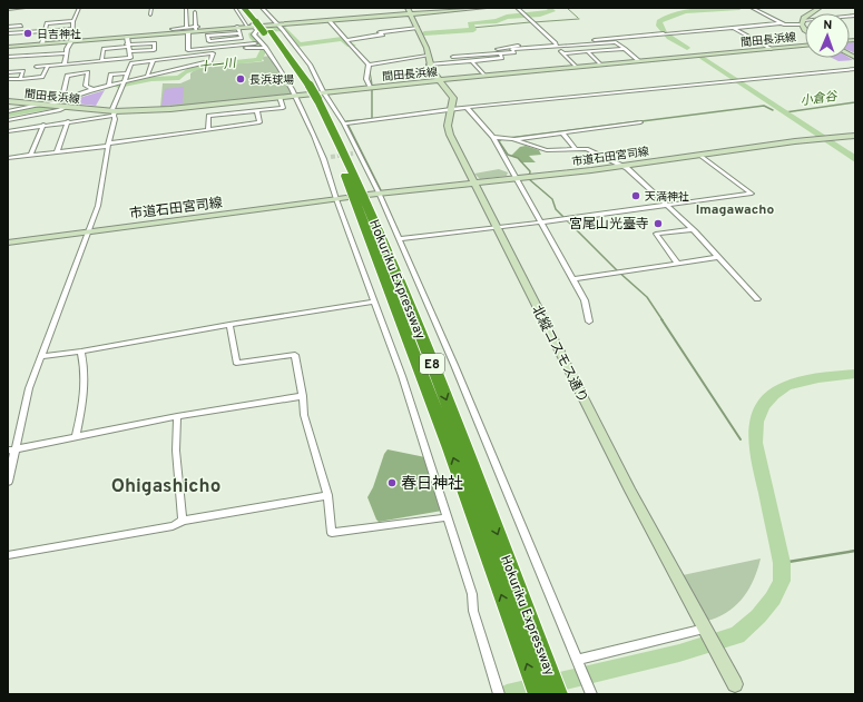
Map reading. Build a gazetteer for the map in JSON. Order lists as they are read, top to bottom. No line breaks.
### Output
{"streets":{"highway":["Hokuriku Expressway","E8"],"street":["間田長浜線","市道石田宮司線","北縦コスモス通り"]},"crossings":[["間田長浜線","Hokuriku Expressway"],["間田長浜線","北縦コスモス通り"],["市道石田宮司線","北縦コスモス通り"]],"districts":["Imagawacho","Ohigashicho"],"water":["十一川","小倉谷"],"places":["日吉神社","長浜球場","天満神社","宮尾山光臺寺","春日神社"],"north":"top"}
